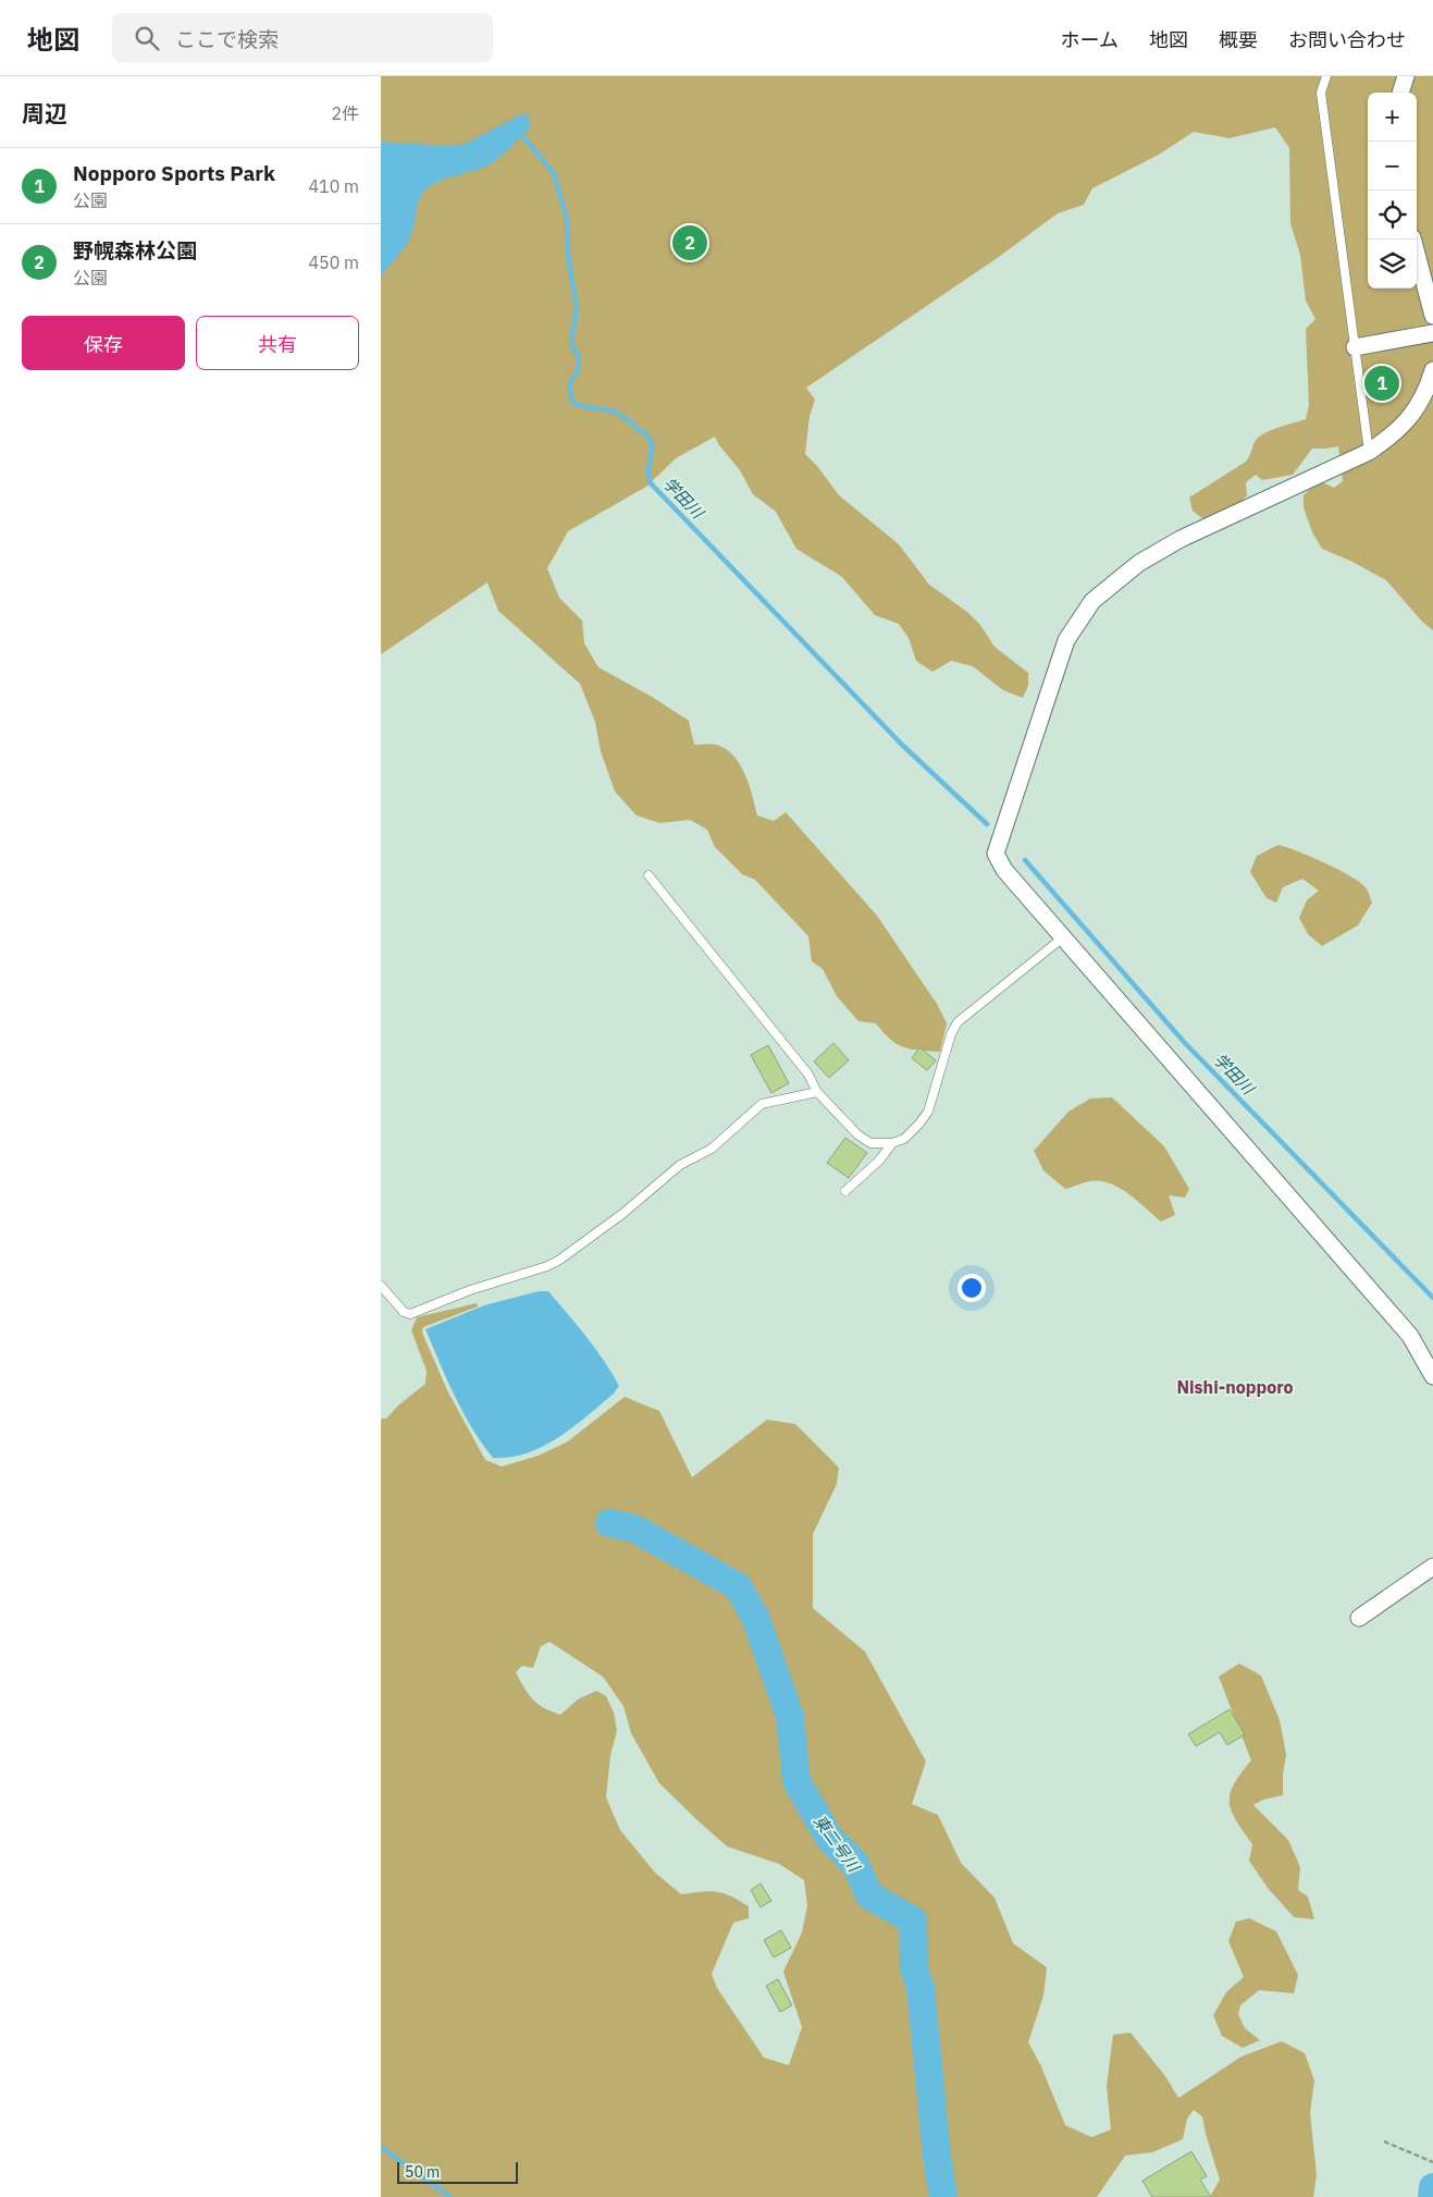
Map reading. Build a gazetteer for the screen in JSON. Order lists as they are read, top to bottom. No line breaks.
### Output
{"districts":["Nishi-nopporo"],"water":["学田川","東二号川"],"scale_bar":"50 m","page":{"header":"地図","search":"ここで検索","nav":["ホーム","地図","概要","お問い合わせ"],"heading":["周辺","2件"],"map_buttons":["+","−"],"list":[{"mark":"1","name":"Nopporo Sports Park","note":"公園","value":"410 m"},{"mark":"2","name":"野幌森林公園","note":"公園","value":"450 m"}],"pins":["2","1"],"buttons":["保存","共有"],"scale":"50 m"}}
